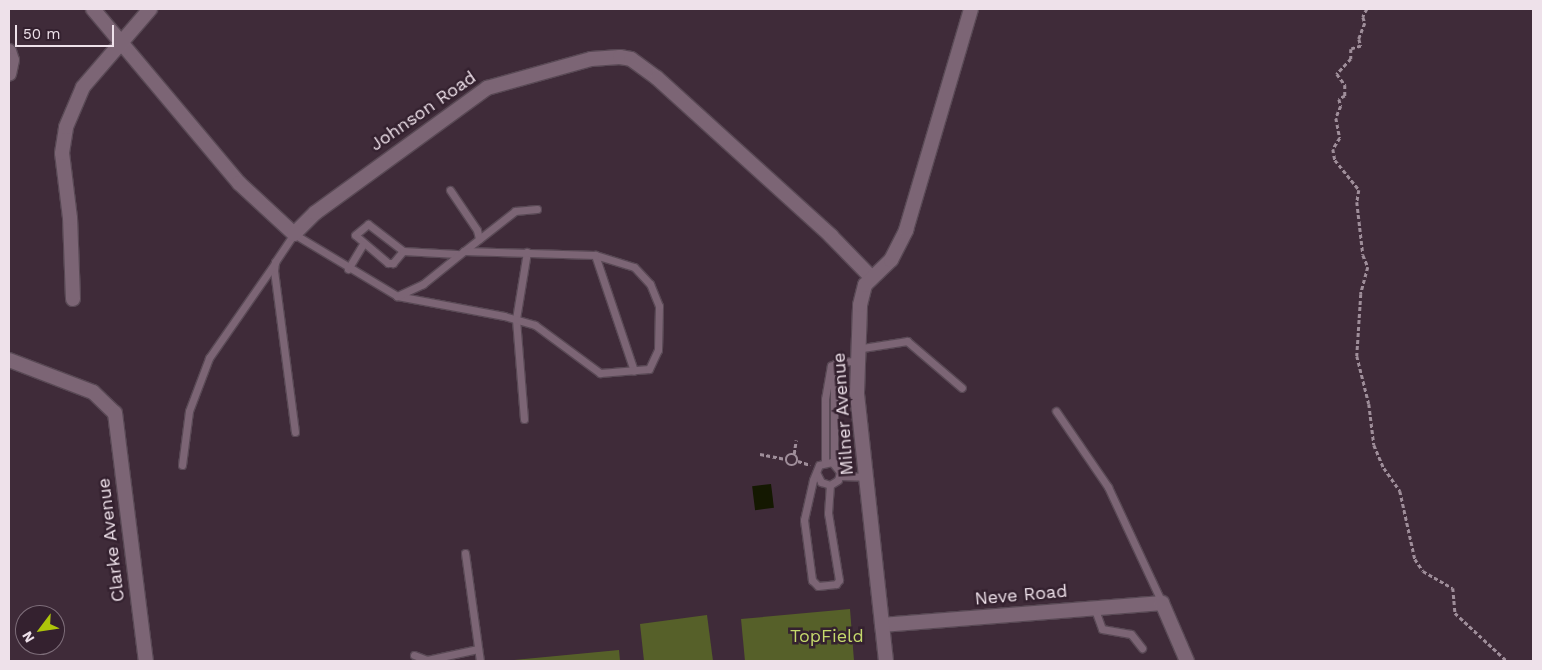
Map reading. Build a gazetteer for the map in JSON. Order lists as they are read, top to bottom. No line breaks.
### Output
{"streets":{"street":["Johnson Road","Milner Avenue","Clarke Avenue","Neve Road"]},"crossings":[["Johnson Road","Milner Avenue"],["Milner Avenue","Neve Road"]],"parks":["TopField"],"scale_bar":"50 m","north":"bottom left"}
